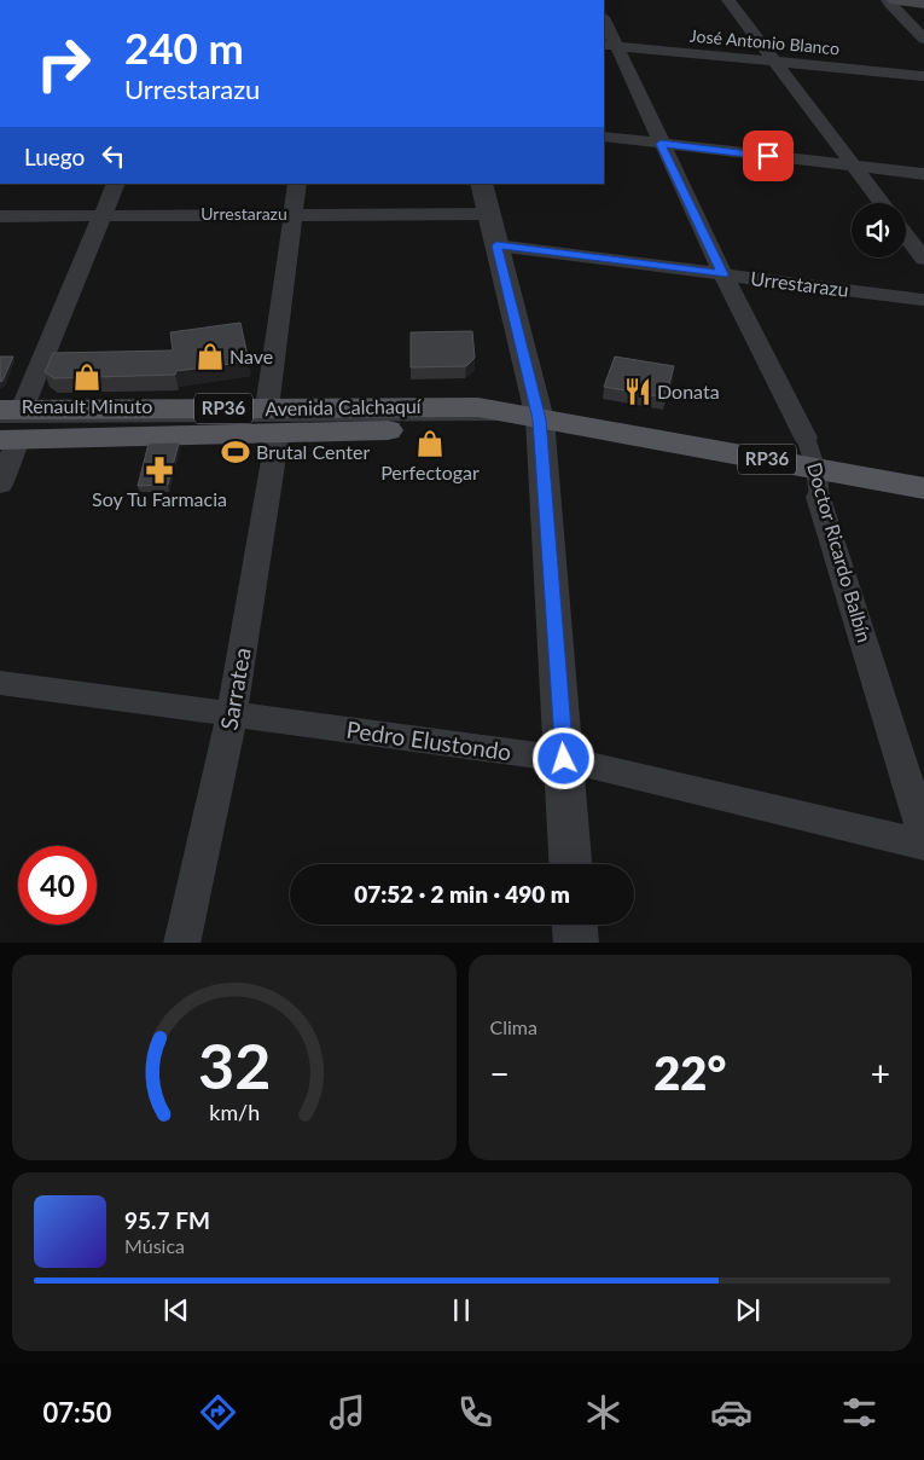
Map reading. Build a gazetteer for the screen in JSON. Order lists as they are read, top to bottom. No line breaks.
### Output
{"streets":{"main road":["Avenida Calchaquí","RP36"],"street":["José Antonio Blanco","Urrestarazu","Doctor Ricardo Balbín","Sarratea","Pedro Elustondo"]},"crossings":[["José Antonio Blanco","Doctor Ricardo Balbín"],["Urrestarazu","Doctor Ricardo Balbín"],["Urrestarazu","Sarratea"],["Avenida Calchaquí","Doctor Ricardo Balbín"],["Avenida Calchaquí","Sarratea"],["Sarratea","Pedro Elustondo"]],"places":{"shop":["Nave","Renault Minuto","Perfectogar"],"restaurant":["Donata"],"sports":["Brutal Center"],"pharmacy":["Soy Tu Farmacia"]},"page":{"turn":["240 m","Urrestarazu"],"then":"Luego","limit":"40","trip":"07:52 · 2 min · 490 m","tile":"Clima","heat":["−","22°","+"],"song":["95.7 FM","Música"],"tabs":"07:50","gauge":["32","km/h"]}}
